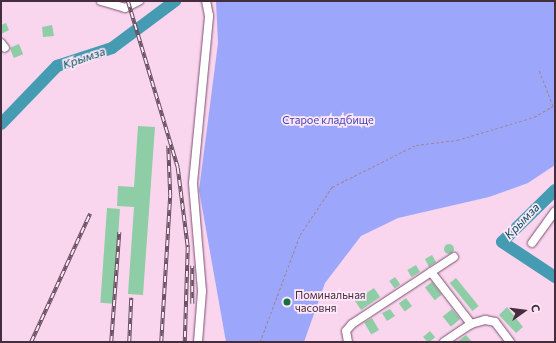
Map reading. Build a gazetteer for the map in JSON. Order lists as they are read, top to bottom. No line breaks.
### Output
{"water":["Крымза"],"parks":["Старое кладбище"],"places":["Поминальная часовня"],"north":"right"}
